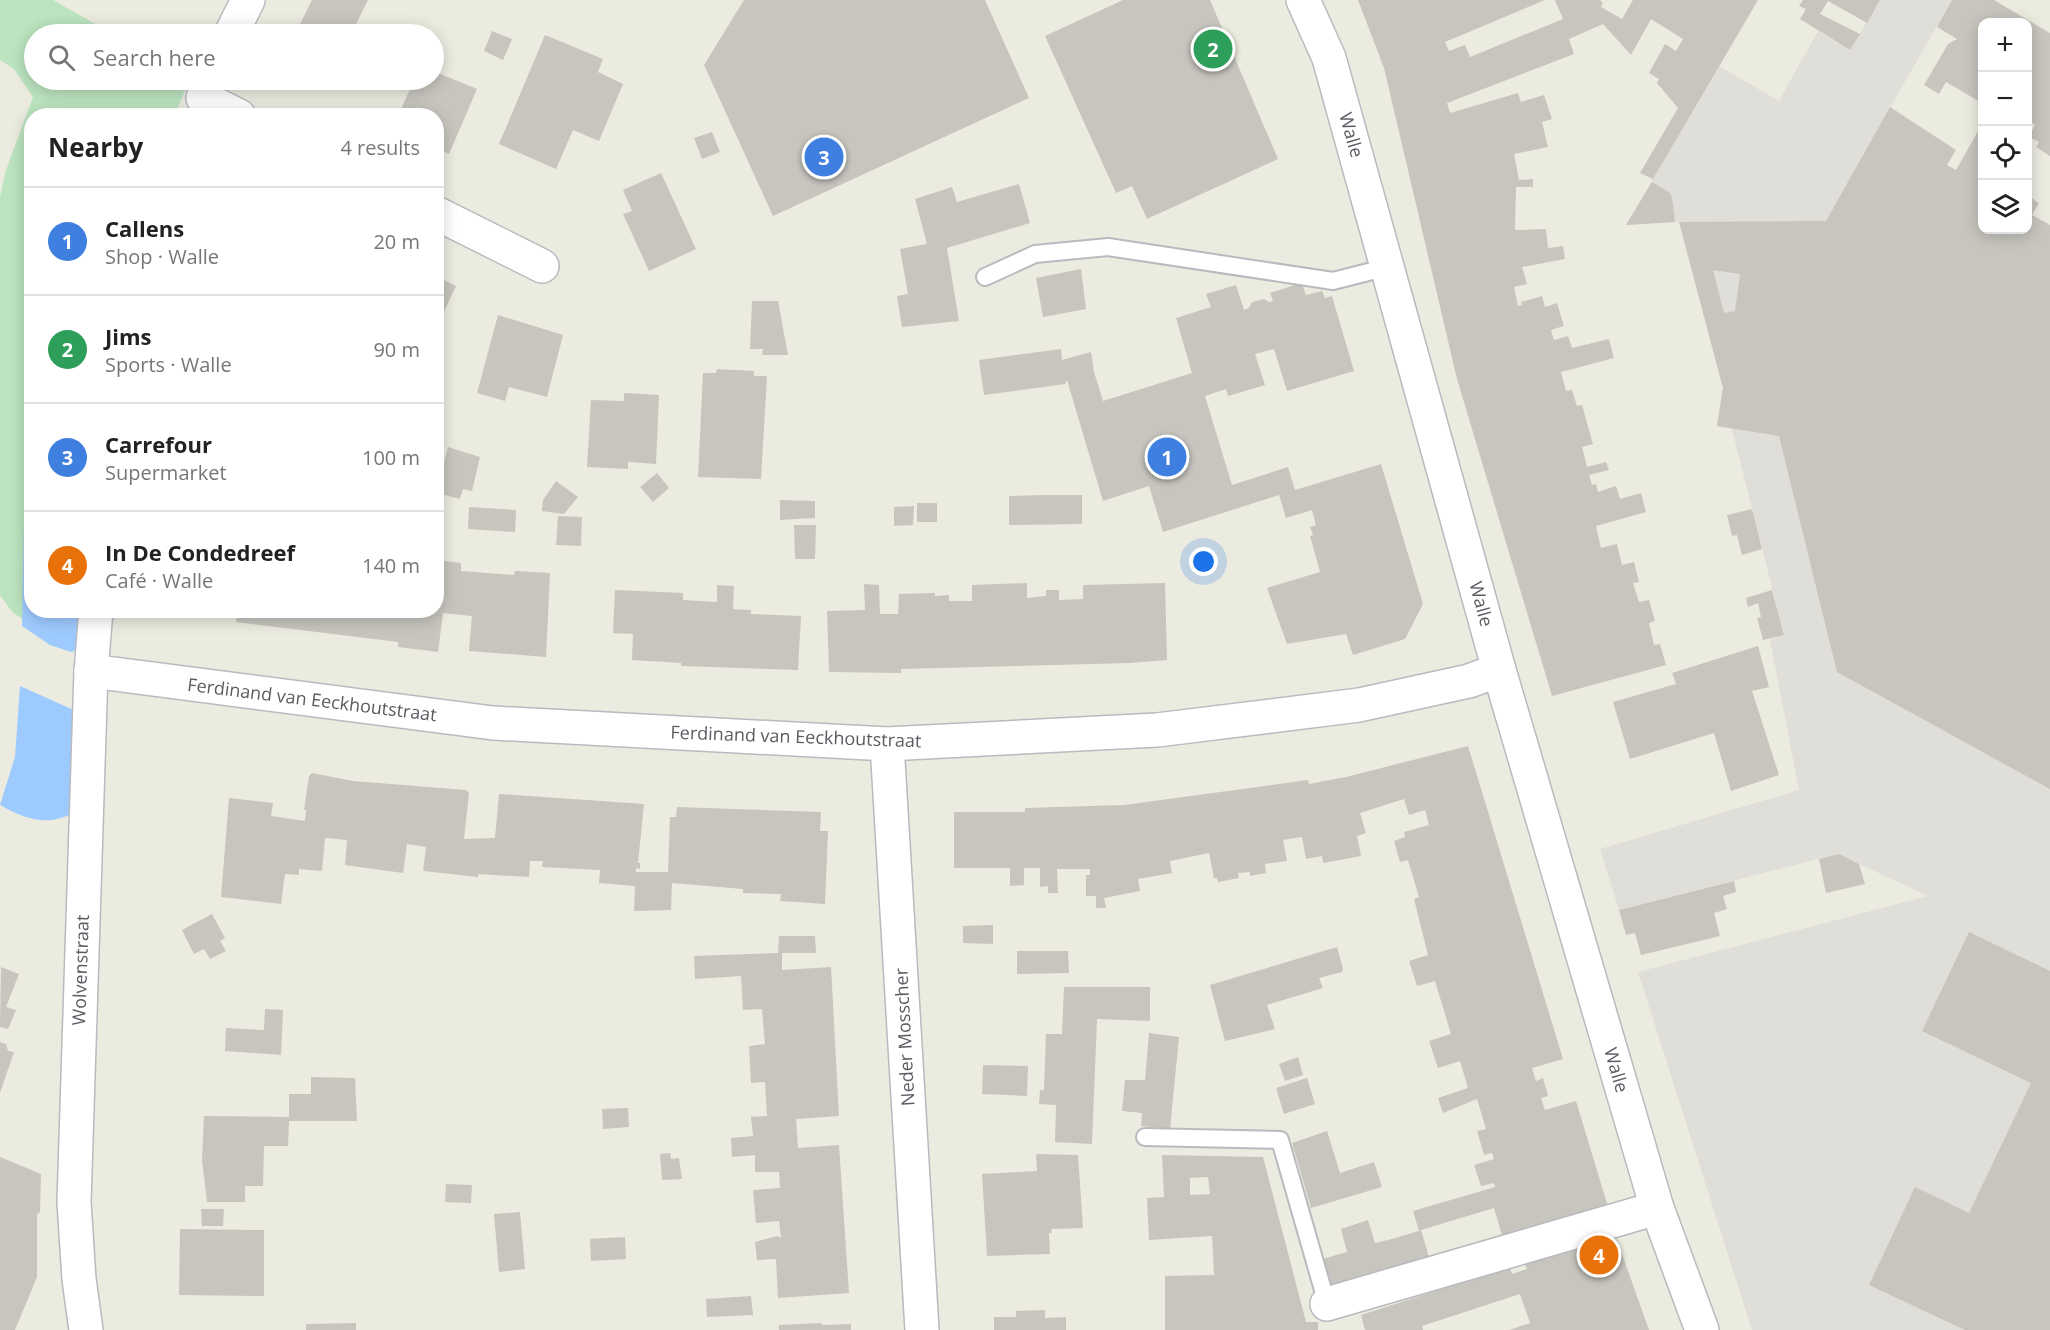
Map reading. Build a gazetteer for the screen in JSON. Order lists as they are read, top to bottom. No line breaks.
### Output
{"streets":{"street":["Walle","Ferdinand van Eeckhoutstraat","Wolvenstraat","Neder Mosscher"]},"crossings":[["Walle","Ferdinand van Eeckhoutstraat"],["Ferdinand van Eeckhoutstraat","Wolvenstraat"],["Ferdinand van Eeckhoutstraat","Neder Mosscher"]],"page":{"map_buttons":["+","−"],"search":"Search here","pins":["2","3","1","4"],"heading":["Nearby","4 results"],"list":[{"mark":"1","name":"Callens","note":"Shop · Walle","value":"20 m"},{"mark":"2","name":"Jims","note":"Sports · Walle","value":"90 m"},{"mark":"3","name":"Carrefour","note":"Supermarket","value":"100 m"},{"mark":"4","name":"In De Condedreef","note":"Café · Walle","value":"140 m"}]}}
